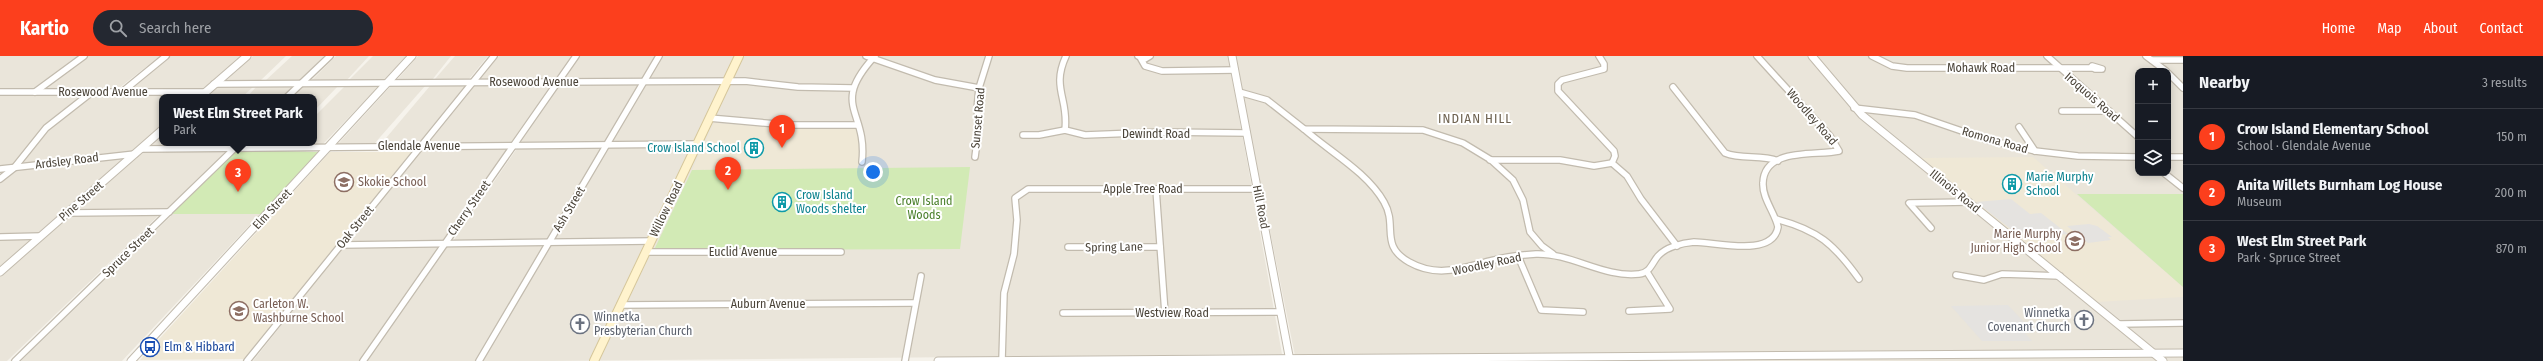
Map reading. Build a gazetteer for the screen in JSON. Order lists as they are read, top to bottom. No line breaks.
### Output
{"streets":{"main road":["Willow Road"],"street":["Mohawk Road","Rosewood Avenue","Iroquois Road","Woodley Road","Sunset Road","Dewindt Road","Romona Road","Glendale Avenue","Ardsley Road","Apple Tree Road","Illinois Road","Pine Street","Hill Road","Cherry Street","Elm Street","Ash Street","Oak Street","Spring Lane","Spruce Street","Euclid Avenue","Auburn Avenue","Westview Road"]},"crossings":[["Mohawk Road","Iroquois Road"],["Rosewood Avenue","Cherry Street"],["Rosewood Avenue","Elm Street"],["Rosewood Avenue","Ash Street"],["Rosewood Avenue","Willow Road"],["Rosewood Avenue","Oak Street"],["Woodley Road","Hill Road"],["Dewindt Road","Hill Road"],["Romona Road","Illinois Road"],["Glendale Avenue","Pine Street"],["Glendale Avenue","Cherry Street"],["Glendale Avenue","Elm Street"],["Glendale Avenue","Ash Street"],["Glendale Avenue","Willow Road"],["Glendale Avenue","Oak Street"],["Glendale Avenue","Spruce Street"],["Ardsley Road","Pine Street"],["Apple Tree Road","Hill Road"],["Hill Road","Westview Road"],["Willow Road","Euclid Avenue"],["Willow Road","Auburn Avenue"]],"districts":["INDIAN HILL"],"parks":["Crow Island Woods"],"places":{"building":["Crow Island School","Marie Murphy School","Crow Island Woods shelter"],"school or university":["Skokie School","Marie Murphy Junior High School","Carleton W. Washburne School"],"church":["Winnetka Covenant Church","Winnetka Presbyterian Church"],"bus stop":["Elm & Hibbard"]},"page":{"header":"Kartio","search":"Search here","nav":["Home","Map","About","Contact"],"heading":["Nearby","3 results"],"map_buttons":["+","−"],"popup":["West Elm Street Park","Park"],"list":[{"mark":"1","name":"Crow Island Elementary School","note":"School · Glendale Avenue","value":"150 m"},{"mark":"2","name":"Anita Willets Burnham Log House","note":"Museum","value":"200 m"},{"mark":"3","name":"West Elm Street Park","note":"Park · Spruce Street","value":"870 m"}],"pins":["1","2","3"]}}
